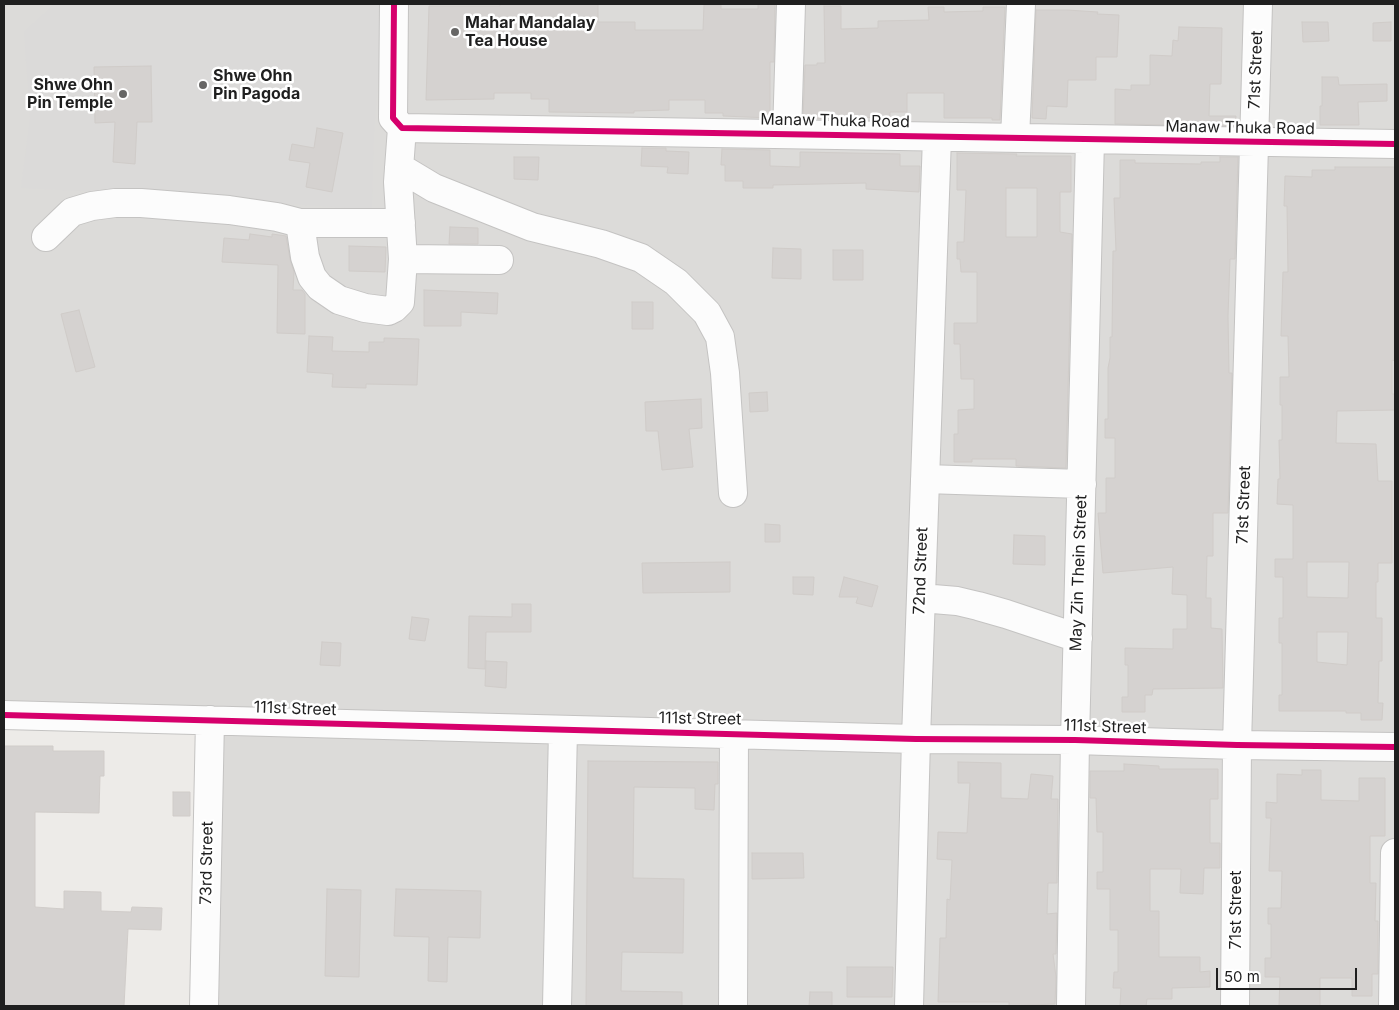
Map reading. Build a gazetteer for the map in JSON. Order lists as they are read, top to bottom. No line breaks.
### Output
{"streets":{"street":["71st Street","Manaw Thuka Road","72nd Street","May Zin Thein Street","111st Street","73rd Street"]},"crossings":[["71st Street","Manaw Thuka Road"],["71st Street","111st Street"],["Manaw Thuka Road","72nd Street"],["Manaw Thuka Road","May Zin Thein Street"],["72nd Street","111st Street"],["May Zin Thein Street","111st Street"],["111st Street","73rd Street"]],"places":["Mahar Mandalay Tea House","Shwe Ohn Pin Pagoda","Shwe Ohn Pin Temple"],"scale_bar":"50 m"}
